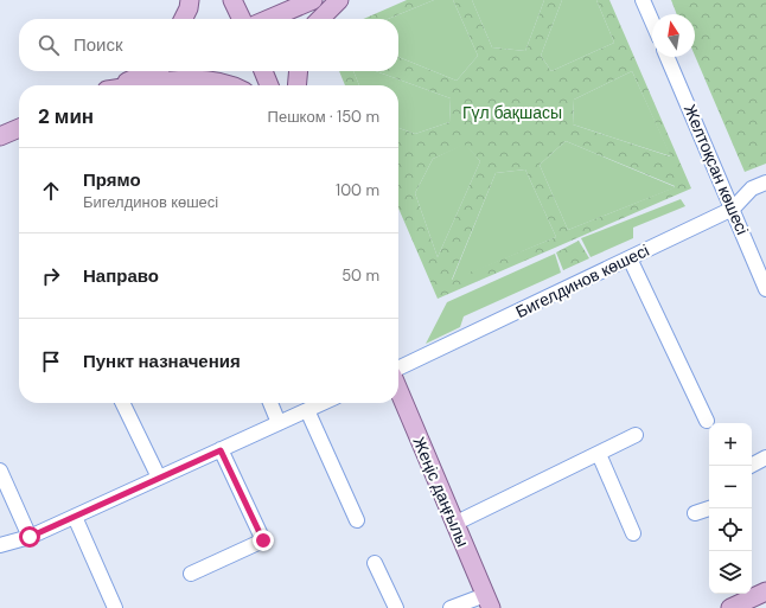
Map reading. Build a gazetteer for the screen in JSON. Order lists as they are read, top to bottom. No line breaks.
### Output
{"streets":{"main road":["Жеңіс даңғылы"],"street":["Желтоқсан көшесі","Бигелдинов көшесі"]},"crossings":[["Желтоқсан көшесі","Бигелдинов көшесі"]],"parks":["Гүл бақшасы"],"north":"top","page":{"search":"Поиск","heading":["2 мин","Пешком · 150 m"],"list":[["Прямо","Бигелдинов көшесі","100 m"],["Направо","50 m"],"Пункт назначения"],"map_buttons":["+","−"]}}
